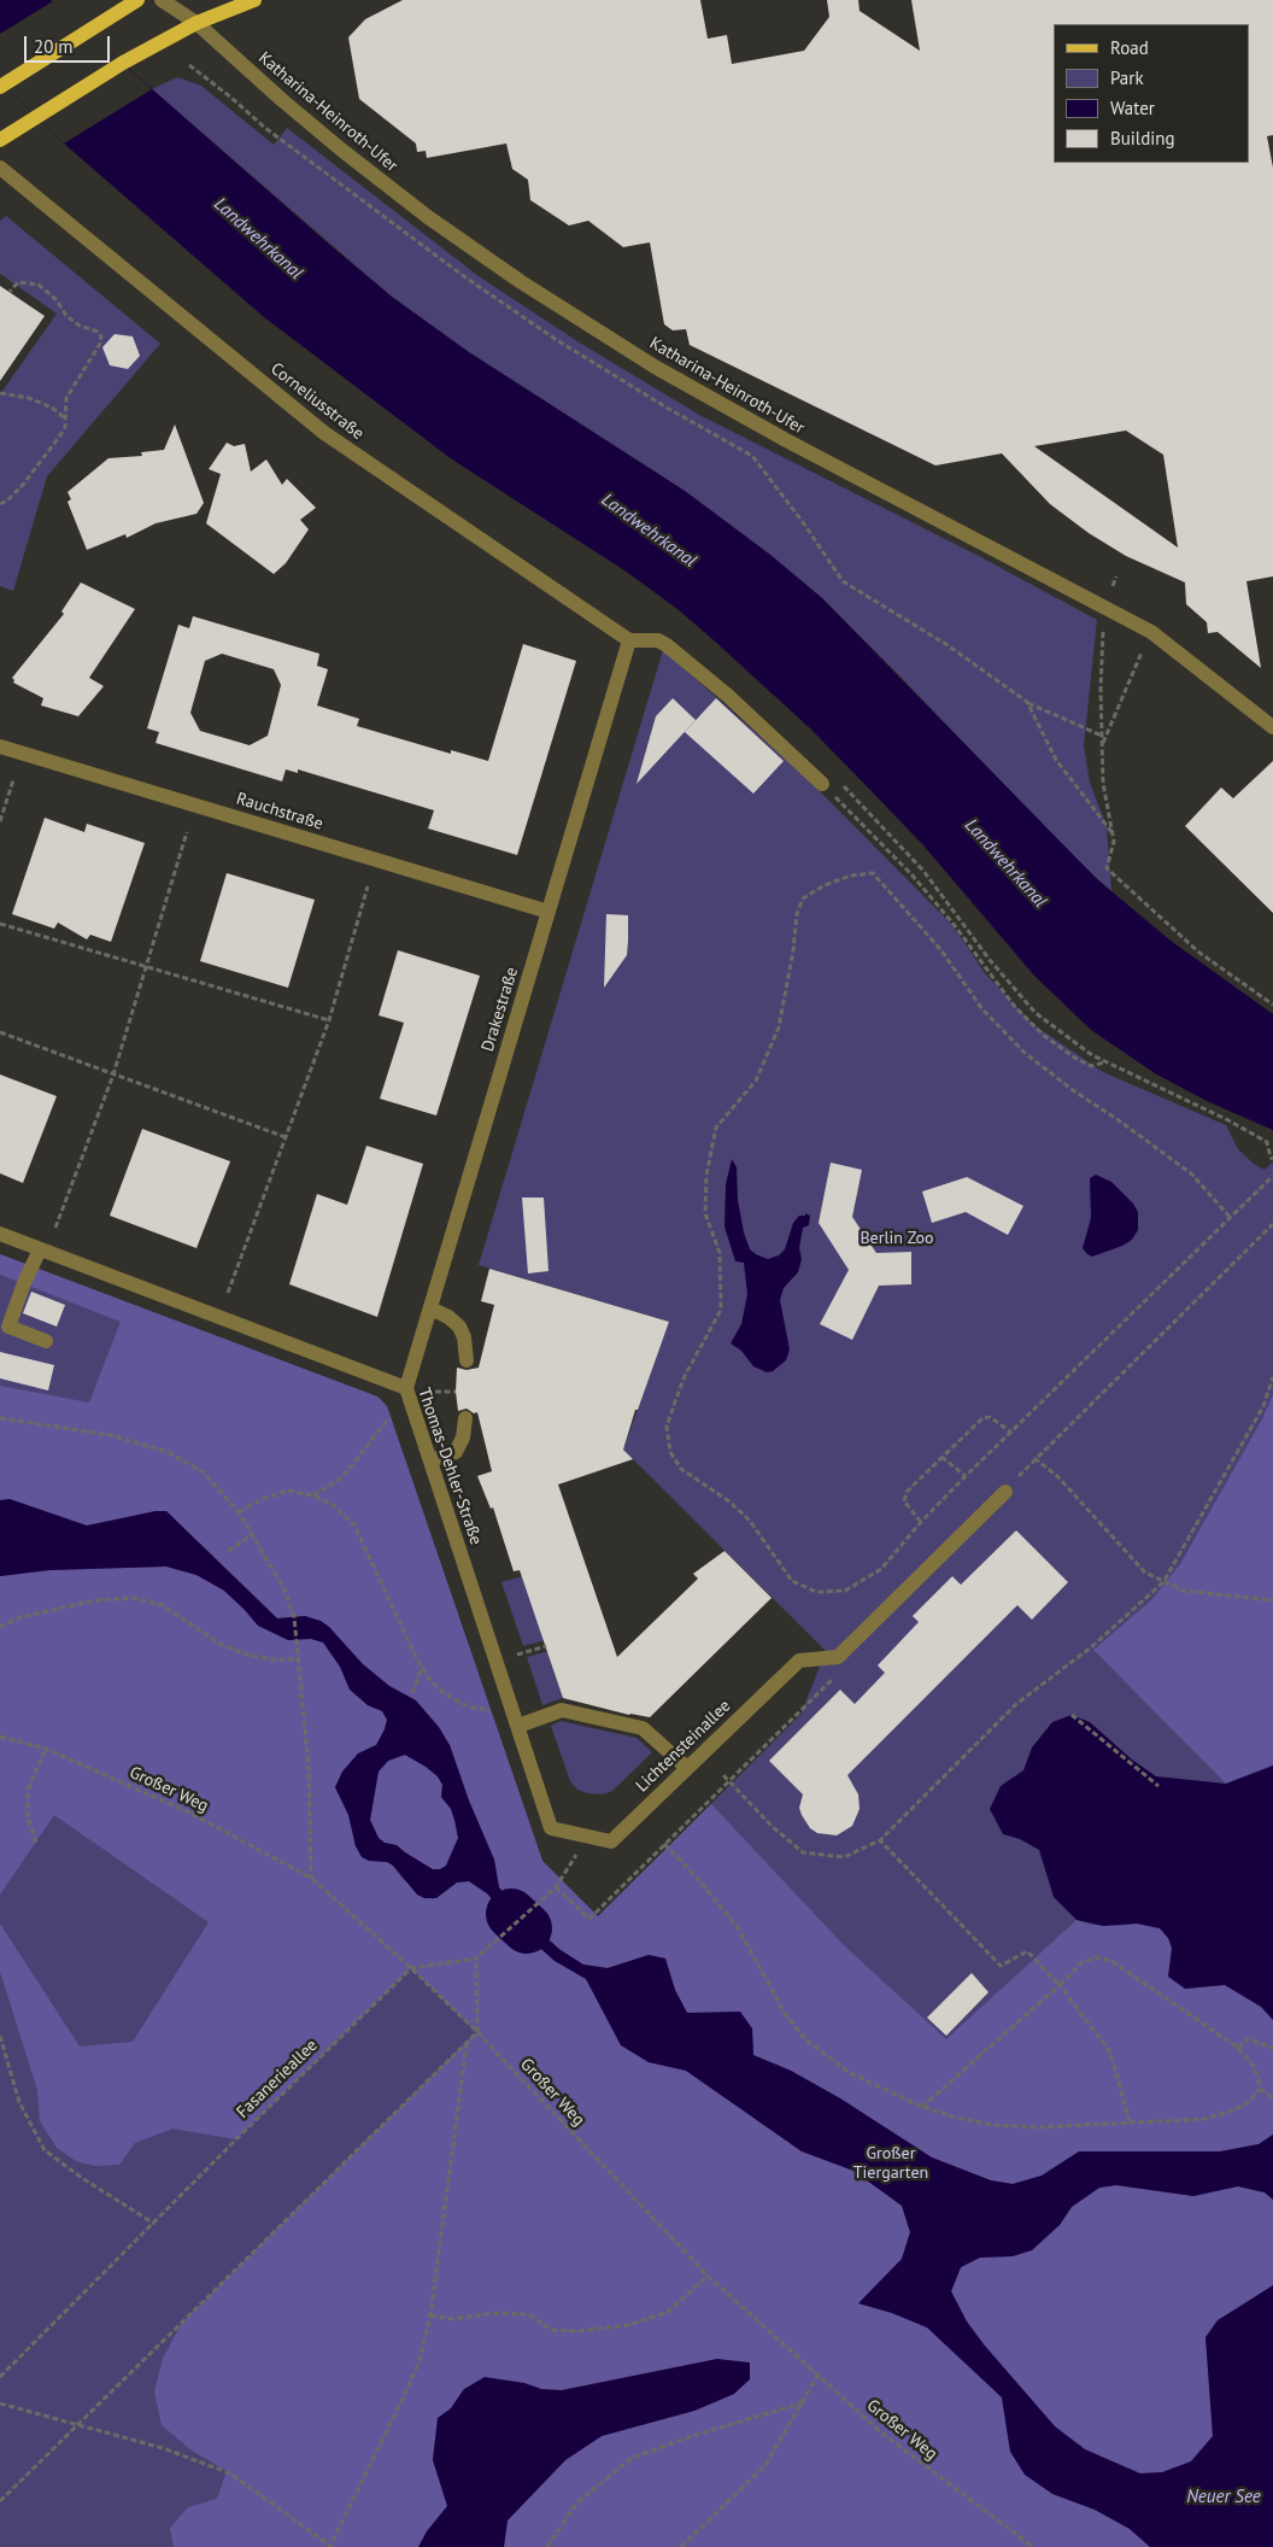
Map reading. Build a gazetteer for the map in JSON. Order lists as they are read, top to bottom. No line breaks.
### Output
{"streets":{"street":["Katharina-Heinroth-Ufer","Corneliusstraße","Rauchstraße","Drakestraße","Thomas-Dehler-Straße","Lichtensteinallee"],"path":["Großer Weg","Fasanerieallee"]},"crossings":[["Corneliusstraße","Drakestraße"],["Rauchstraße","Drakestraße"],["Drakestraße","Thomas-Dehler-Straße"],["Thomas-Dehler-Straße","Lichtensteinallee"],["Großer Weg","Fasanerieallee"]],"water":["Landwehrkanal","Neuer See"],"parks":["Berlin Zoo","Großer Tiergarten"],"legend":["Road","Park","Water","Building"],"scale_bar":"20 m"}
